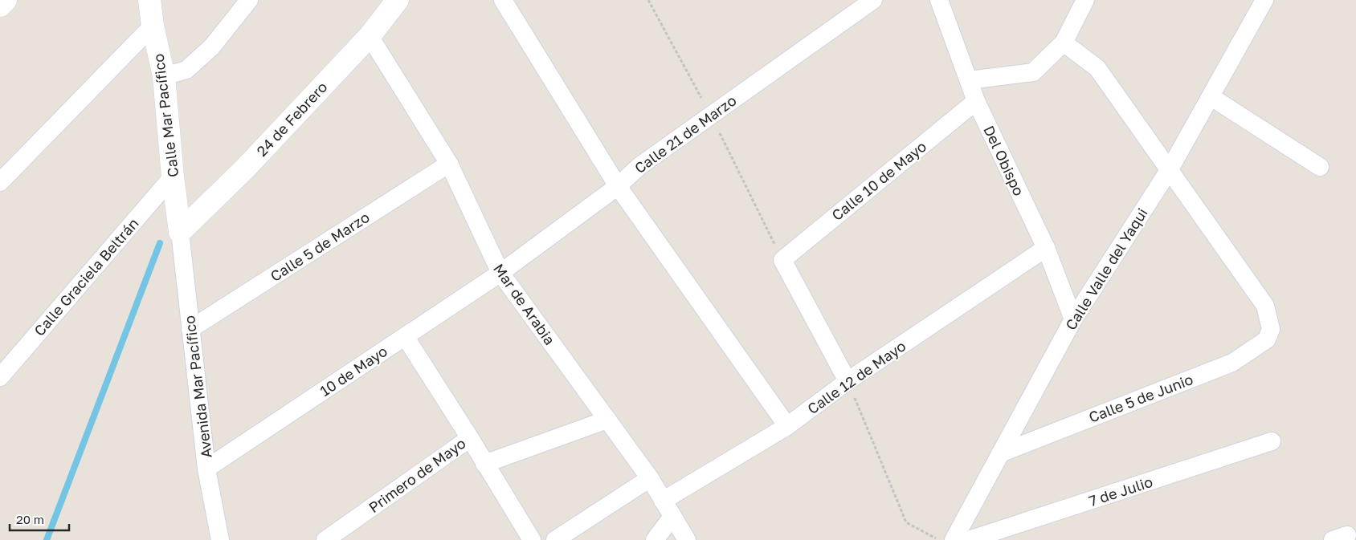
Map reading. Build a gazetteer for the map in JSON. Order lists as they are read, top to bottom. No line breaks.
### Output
{"streets":{"street":["Calle Mar Pacífico","24 de Febrero","Calle 21 de Marzo","Del Obispo","Calle 10 de Mayo","Calle 5 de Marzo","Calle Valle del Yaqui","Calle Graciela Beltrán","Mar de Arabia","10 de Mayo","Calle 12 de Mayo","Avenida Mar Pacífico","Calle 5 de Junio","Primero de Mayo","7 de Julio"]},"crossings":[["Calle Mar Pacífico","24 de Febrero"],["Calle Mar Pacífico","Calle Graciela Beltrán"],["Calle Mar Pacífico","Avenida Mar Pacífico"],["24 de Febrero","Mar de Arabia"],["24 de Febrero","Avenida Mar Pacífico"],["Calle 21 de Marzo","Mar de Arabia"],["Calle 21 de Marzo","10 de Mayo"],["Del Obispo","Calle 10 de Mayo"],["Del Obispo","Calle Valle del Yaqui"],["Del Obispo","Calle 12 de Mayo"],["Calle 10 de Mayo","Calle 12 de Mayo"],["Calle 5 de Marzo","Mar de Arabia"],["Calle 5 de Marzo","Avenida Mar Pacífico"],["Calle Valle del Yaqui","Calle 5 de Junio"],["Mar de Arabia","10 de Mayo"],["Mar de Arabia","Calle 12 de Mayo"],["10 de Mayo","Avenida Mar Pacífico"],["10 de Mayo","Primero de Mayo"]],"scale_bar":"20 m"}
